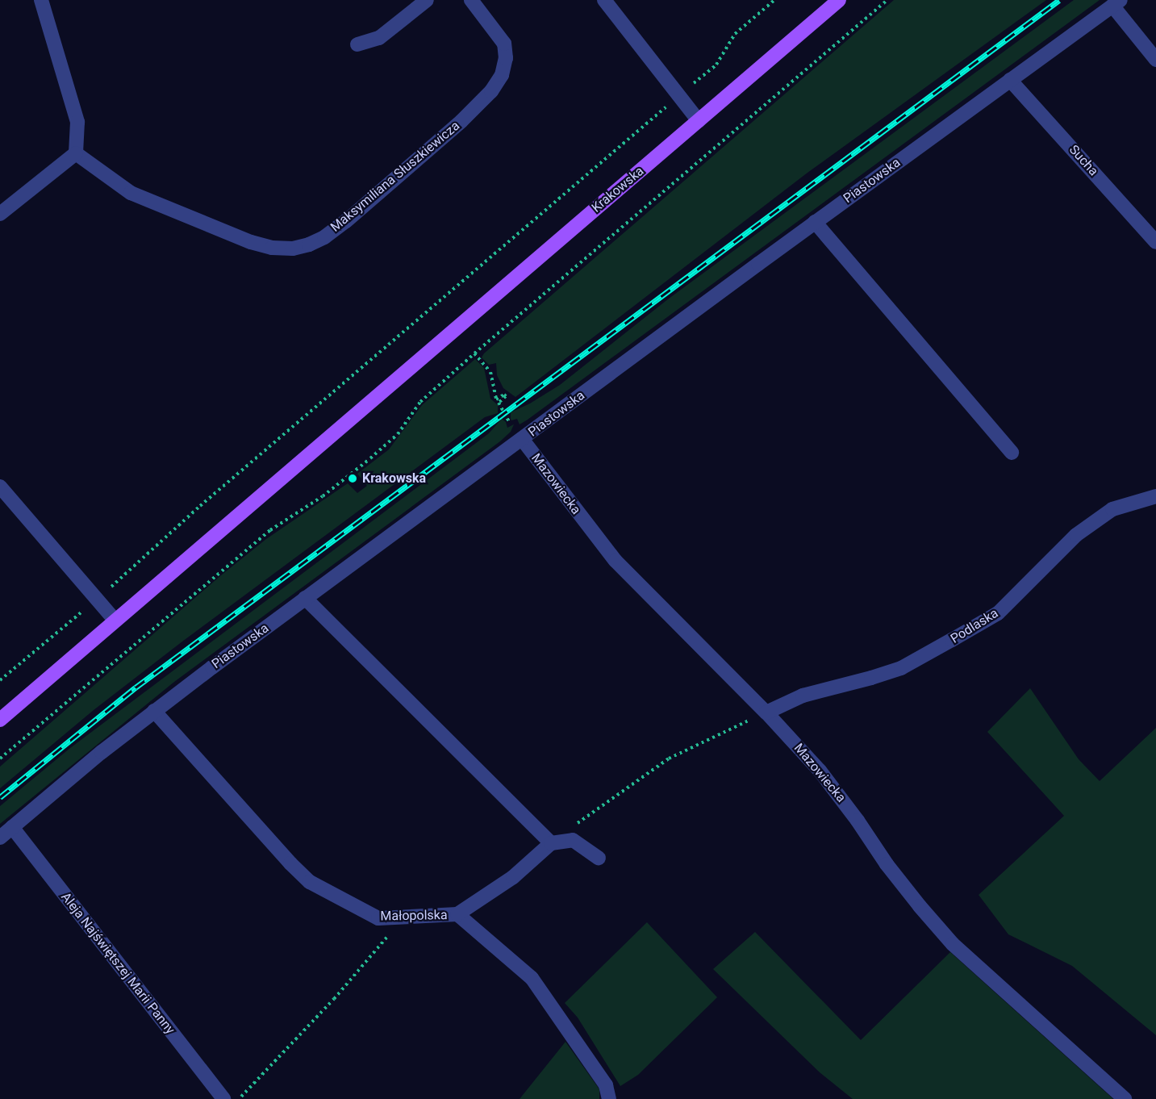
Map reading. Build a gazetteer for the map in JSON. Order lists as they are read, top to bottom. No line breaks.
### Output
{"streets":{"main road":["Krakowska"],"street":["Sucha","Maksymiliana Słuszkiewicza","Piastowska","Mazowiecka","Podlaska","Małopolska","Aleja Najświętszej Marii Panny"]},"crossings":[["Sucha","Piastowska"],["Piastowska","Mazowiecka"],["Piastowska","Małopolska"],["Piastowska","Aleja Najświętszej Marii Panny"],["Mazowiecka","Podlaska"]],"places":["Krakowska"]}
